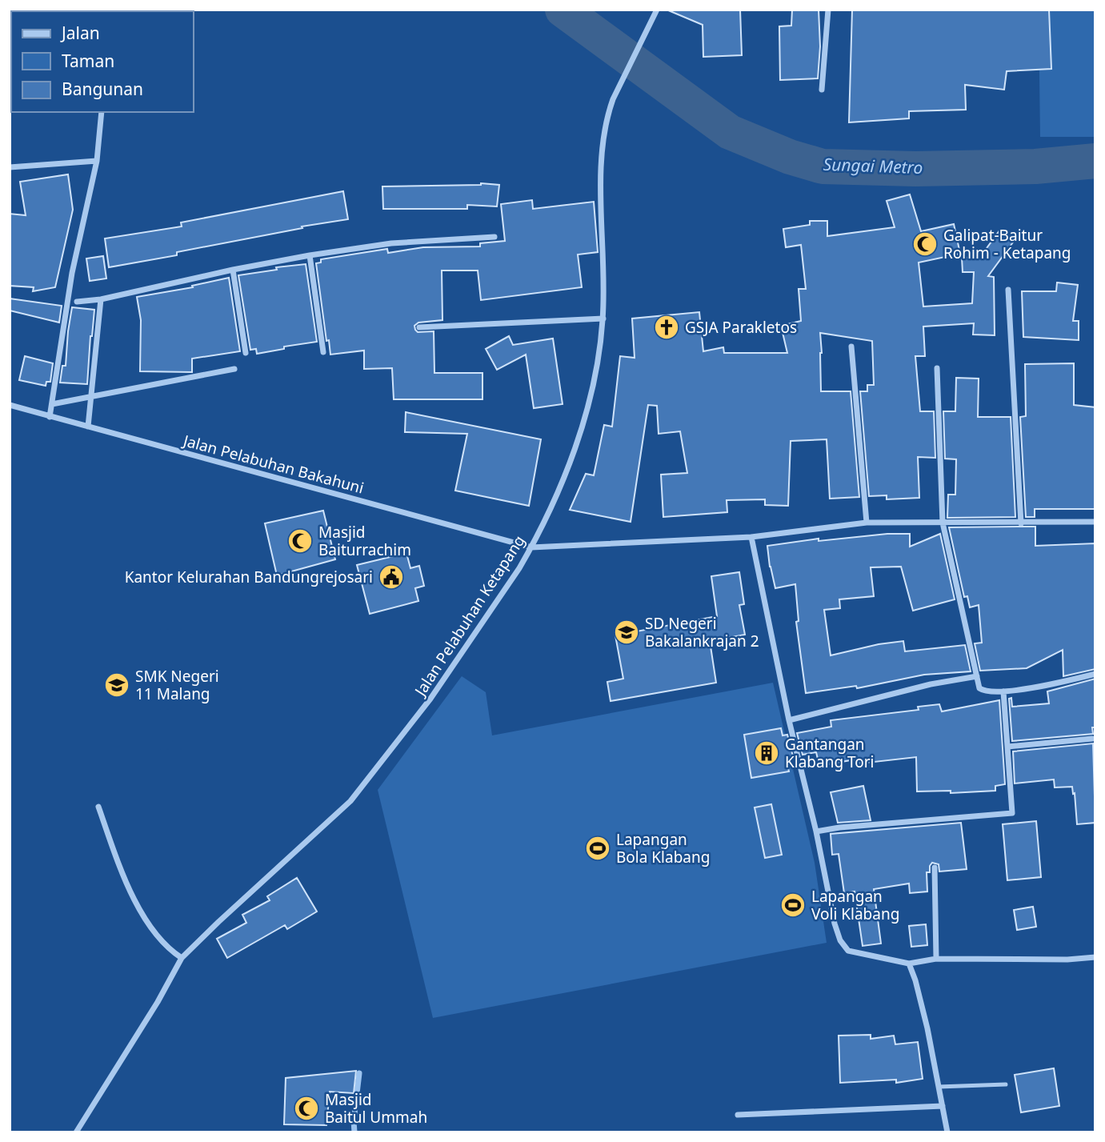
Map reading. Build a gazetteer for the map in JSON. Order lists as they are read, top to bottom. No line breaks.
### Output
{"streets":{"street":["Jalan Pelabuhan Bakahuni","Jalan Pelabuhan Ketapang"]},"crossings":[["Jalan Pelabuhan Bakahuni","Jalan Pelabuhan Ketapang"]],"water":["Sungai Metro"],"places":{"mosque":["Galipat-Baitur Rohim - Ketapang","Masjid Baiturrachim","Masjid Baitul Ummah"],"church":["GSJA Parakletos"],"public building":["Kantor Kelurahan Bandungrejosari"],"school or university":["SD Negeri Bakalankrajan 2","SMK Negeri 11 Malang"],"building":["Gantangan Klabang Tori"],"sports":["Lapangan Bola Klabang","Lapangan Voli Klabang"]},"legend":["Jalan","Taman","Bangunan"]}
